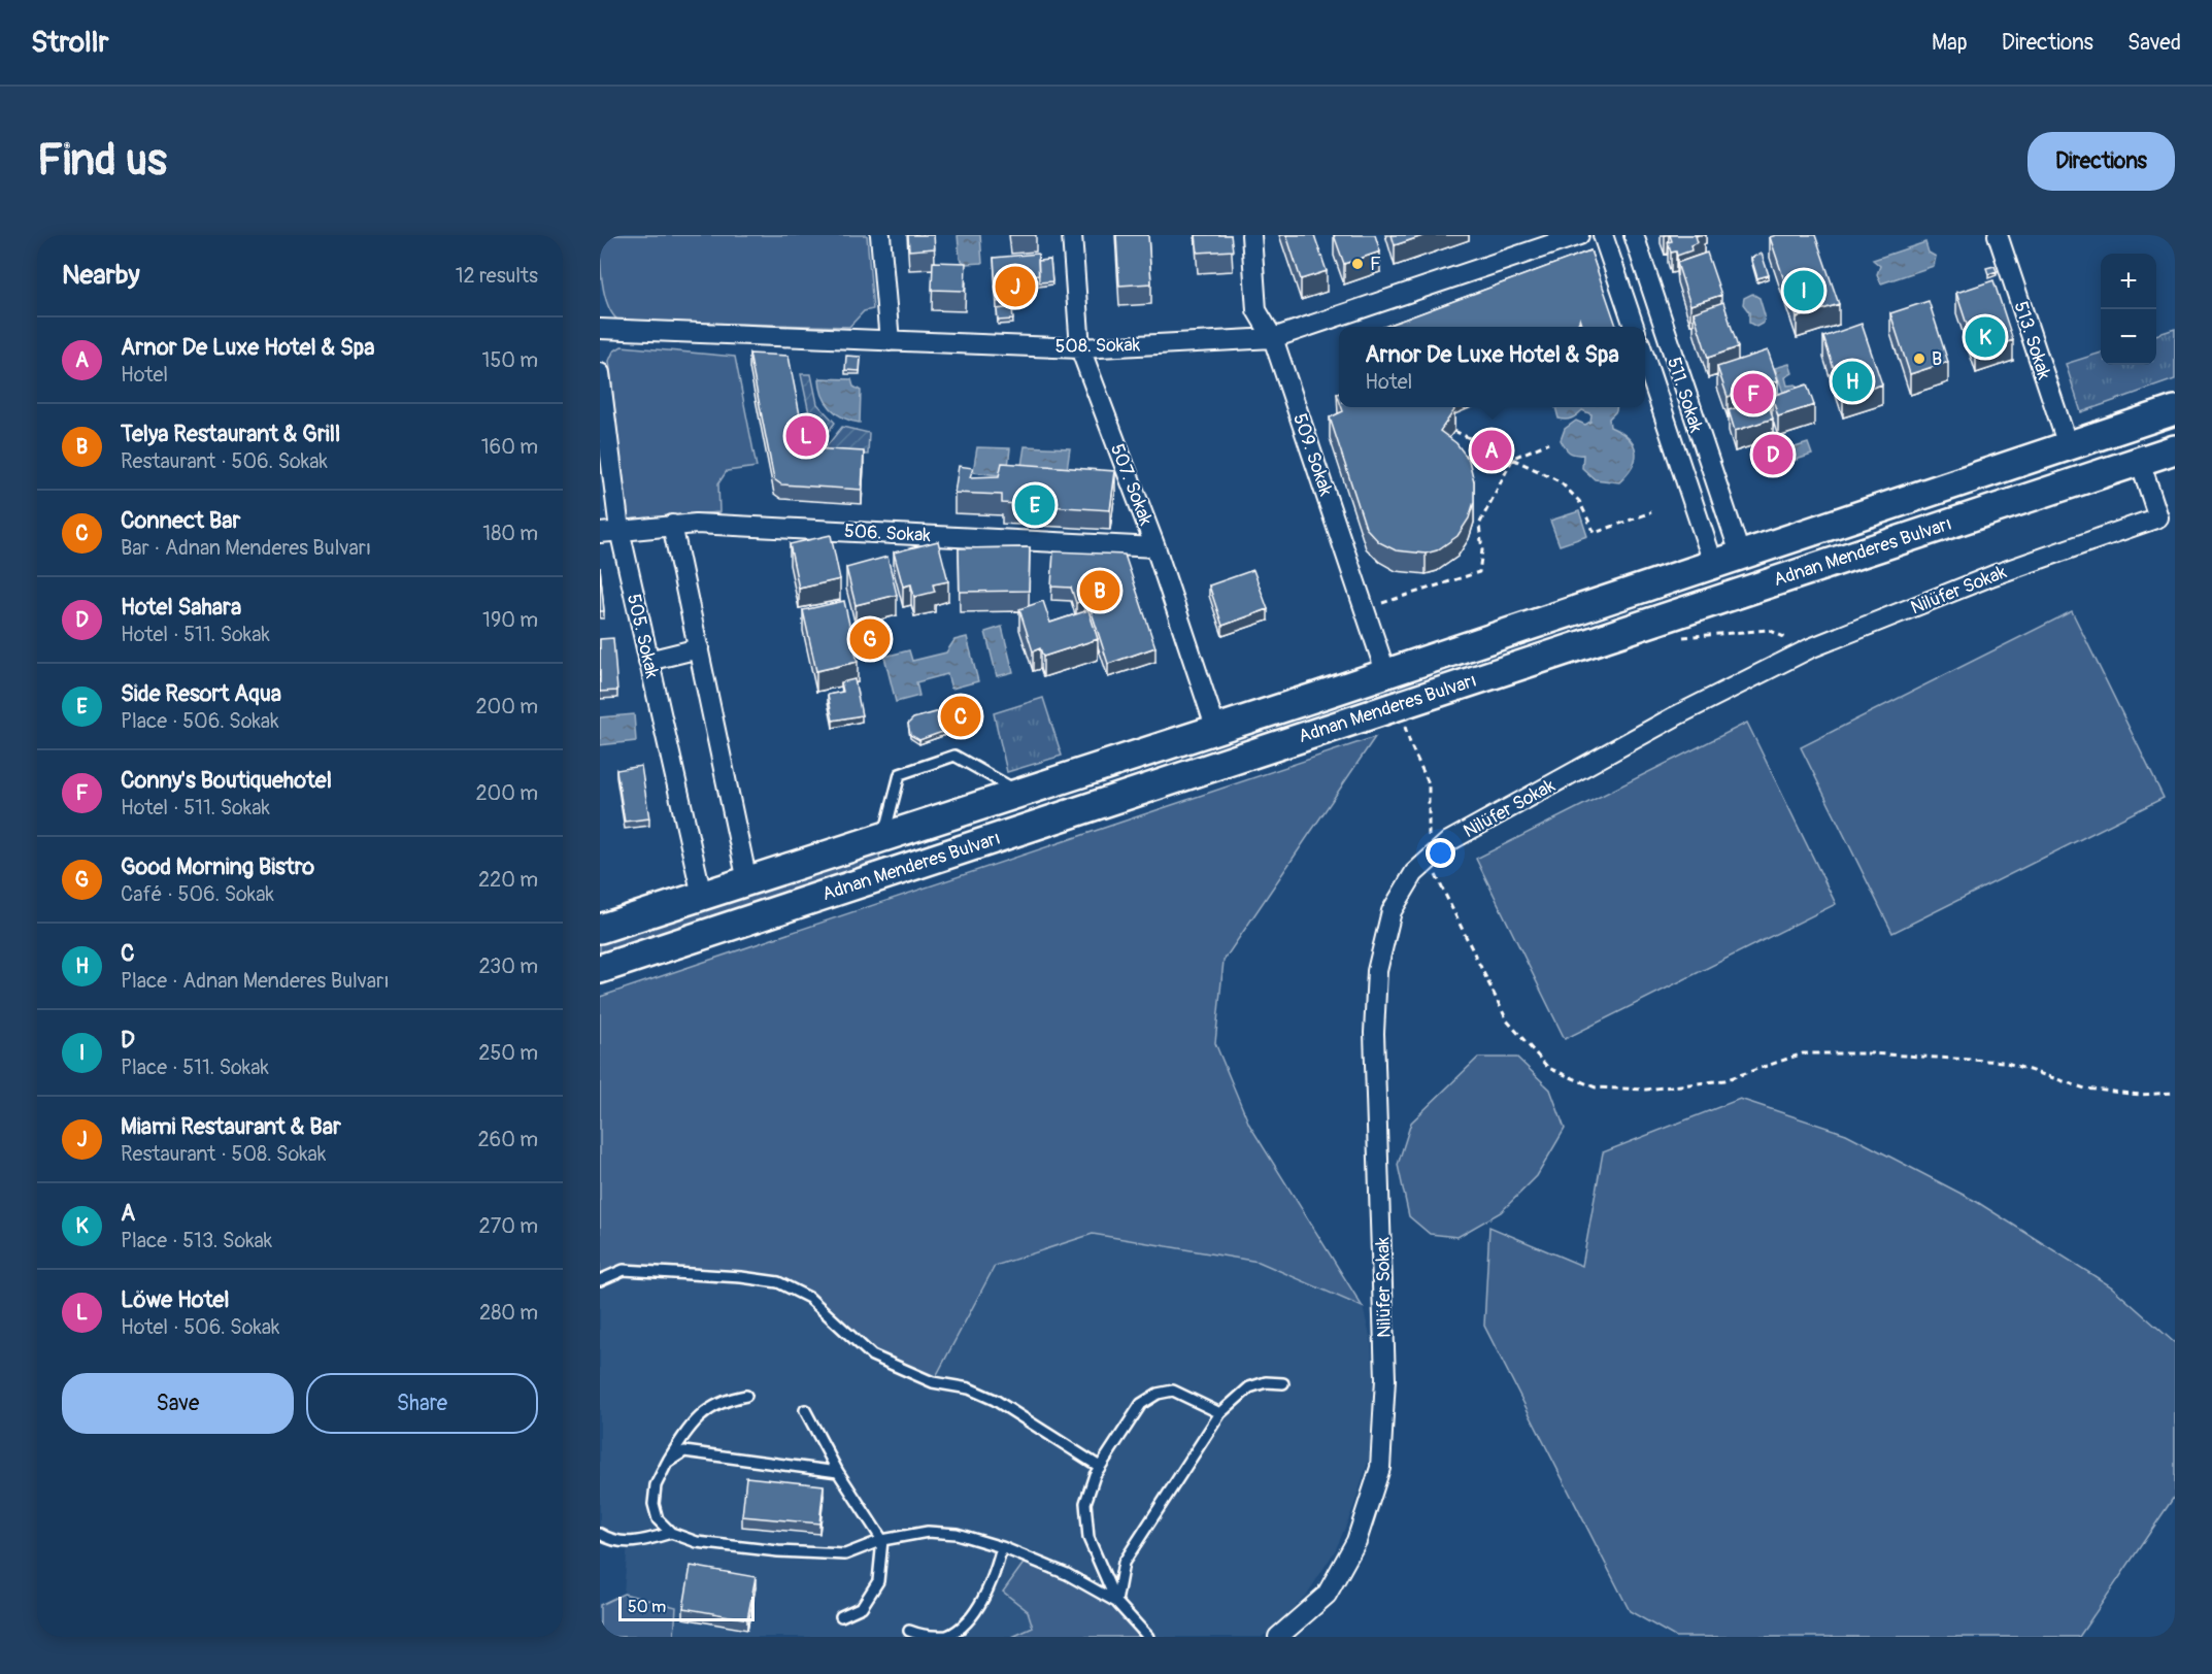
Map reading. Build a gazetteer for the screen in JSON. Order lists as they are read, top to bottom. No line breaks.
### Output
{"streets":{"main road":["Adnan Menderes Bulvarı"],"street":["513. Sokak","508. Sokak","511. Sokak","509. Sokak","507. Sokak","506. Sokak","Nilüfer Sokak","505. Sokak"]},"crossings":[["513. Sokak","Adnan Menderes Bulvarı"],["508. Sokak","509. Sokak"],["508. Sokak","507. Sokak"],["511. Sokak","Adnan Menderes Bulvarı"],["509. Sokak","Adnan Menderes Bulvarı"],["507. Sokak","506. Sokak"],["507. Sokak","Adnan Menderes Bulvarı"],["506. Sokak","505. Sokak"],["Adnan Menderes Bulvarı","Nilüfer Sokak"],["Adnan Menderes Bulvarı","505. Sokak"]],"places":["F","B"],"scale_bar":"50 m","page":{"header":"Strollr","nav":["Map","Directions","Saved"],"buttons":["Directions",["Save","Share"]],"title":"Find us","heading":["Nearby","12 results"],"map_buttons":["+","−"],"pins":["J","I","K","H","F","L","A","D","E","B","G","C"],"list":[{"mark":"A","name":"Arnor De Luxe Hotel & Spa","note":"Hotel","value":"150 m"},{"mark":"B","name":"Telya Restaurant & Grill","note":"Restaurant · 506. Sokak","value":"160 m"},{"mark":"C","name":"Connect Bar","note":"Bar · Adnan Menderes Bulvarı","value":"180 m"},{"mark":"D","name":"Hotel Sahara","note":"Hotel · 511. Sokak","value":"190 m"},{"mark":"E","name":"Side Resort Aqua","note":"Place · 506. Sokak","value":"200 m"},{"mark":"F","name":"Conny's Boutiquehotel","note":"Hotel · 511. Sokak","value":"200 m"},{"mark":"G","name":"Good Morning Bistro","note":"Café · 506. Sokak","value":"220 m"},{"mark":"H","name":"C","note":"Place · Adnan Menderes Bulvarı","value":"230 m"},{"mark":"I","name":"D","note":"Place · 511. Sokak","value":"250 m"},{"mark":"J","name":"Miami Restaurant & Bar","note":"Restaurant · 508. Sokak","value":"260 m"},{"mark":"K","name":"A","note":"Place · 513. Sokak","value":"270 m"},{"mark":"L","name":"Löwe Hotel","note":"Hotel · 506. Sokak","value":"280 m"}],"popup":["Arnor De Luxe Hotel & Spa","Hotel"],"scale":"50 m"}}
